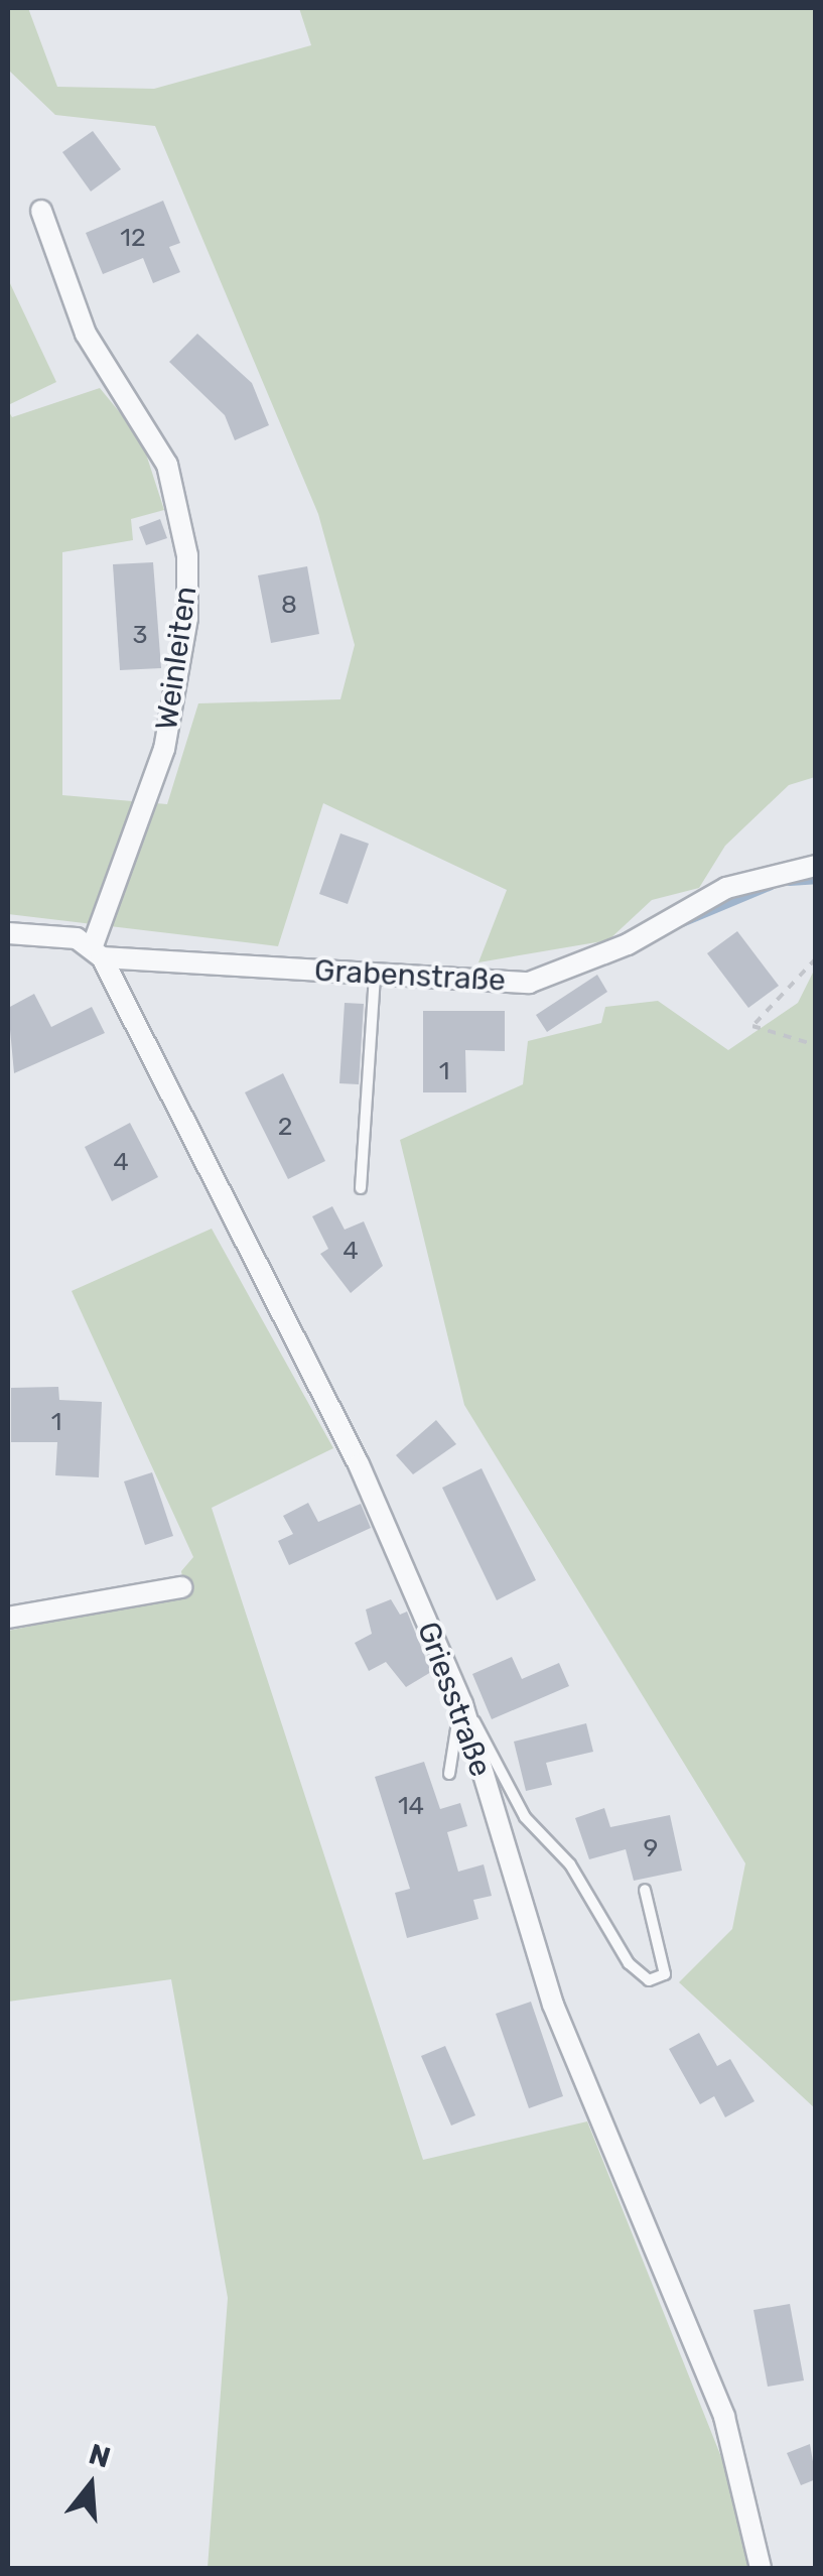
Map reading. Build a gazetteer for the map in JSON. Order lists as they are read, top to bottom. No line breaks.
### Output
{"streets":{"street":["Weinleiten","Grabenstraße","Griesstraße"]},"crossings":[["Weinleiten","Grabenstraße"],["Weinleiten","Griesstraße"],["Grabenstraße","Griesstraße"]],"house_numbers":["12","8","3","1","2","4","4","1","14","9"],"north":"top"}
